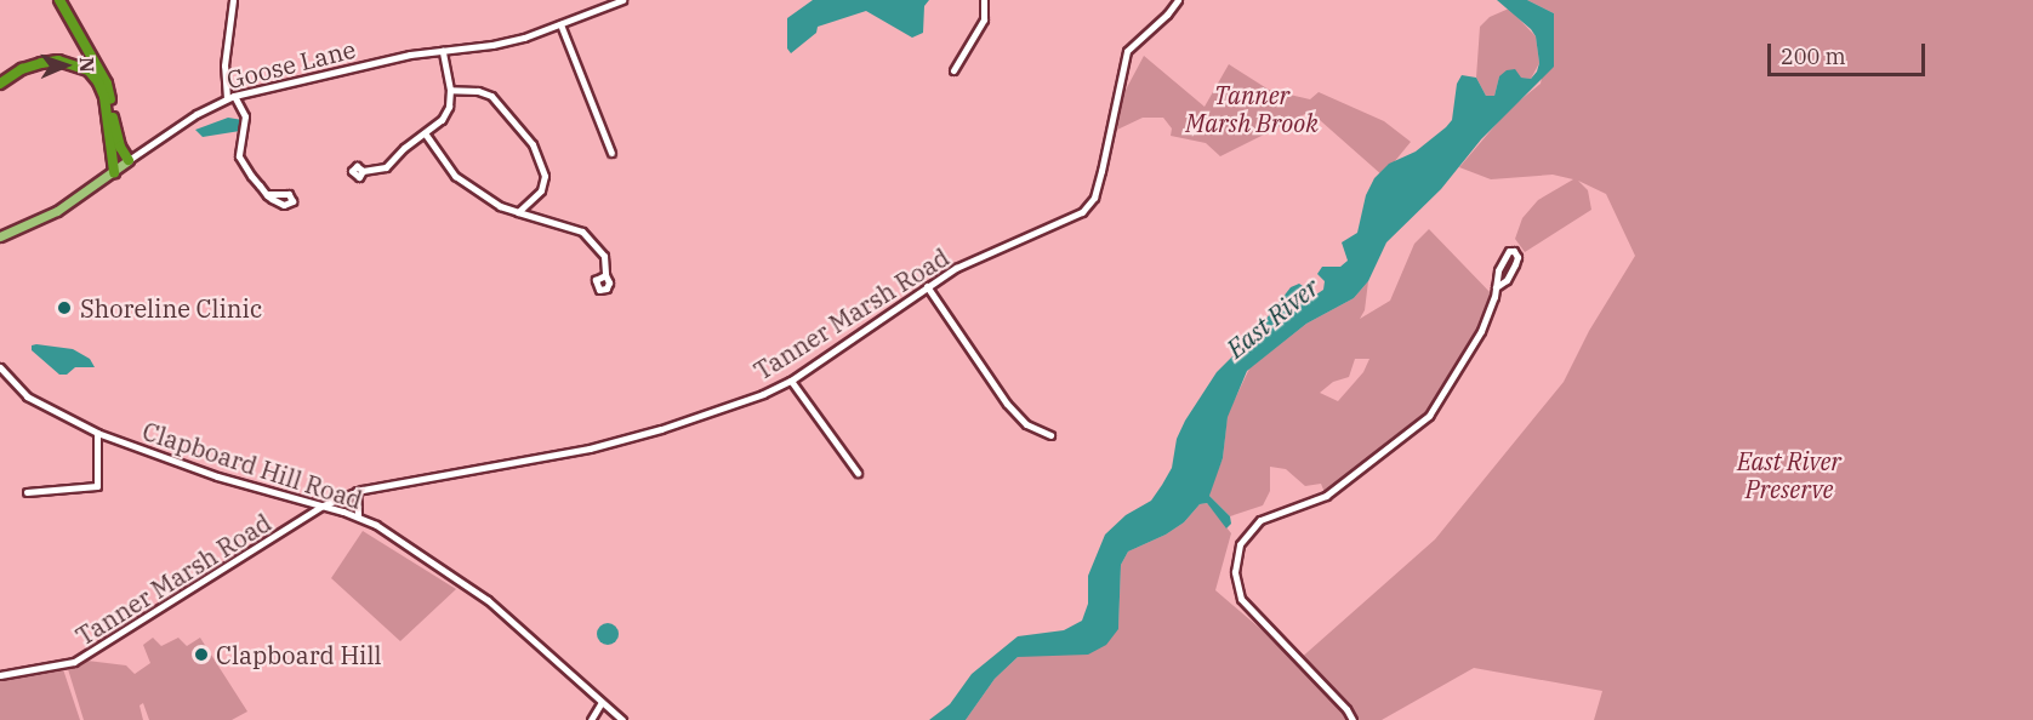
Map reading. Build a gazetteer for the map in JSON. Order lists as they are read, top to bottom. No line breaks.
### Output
{"streets":{"main road":["Goose Lane"],"street":["Tanner Marsh Road","Clapboard Hill Road"]},"crossings":[["Tanner Marsh Road","Clapboard Hill Road"]],"water":["East River"],"parks":["Tanner Marsh Brook","East River Preserve"],"places":["Shoreline Clinic","Clapboard Hill"],"scale_bar":"200 m","north":"right"}
